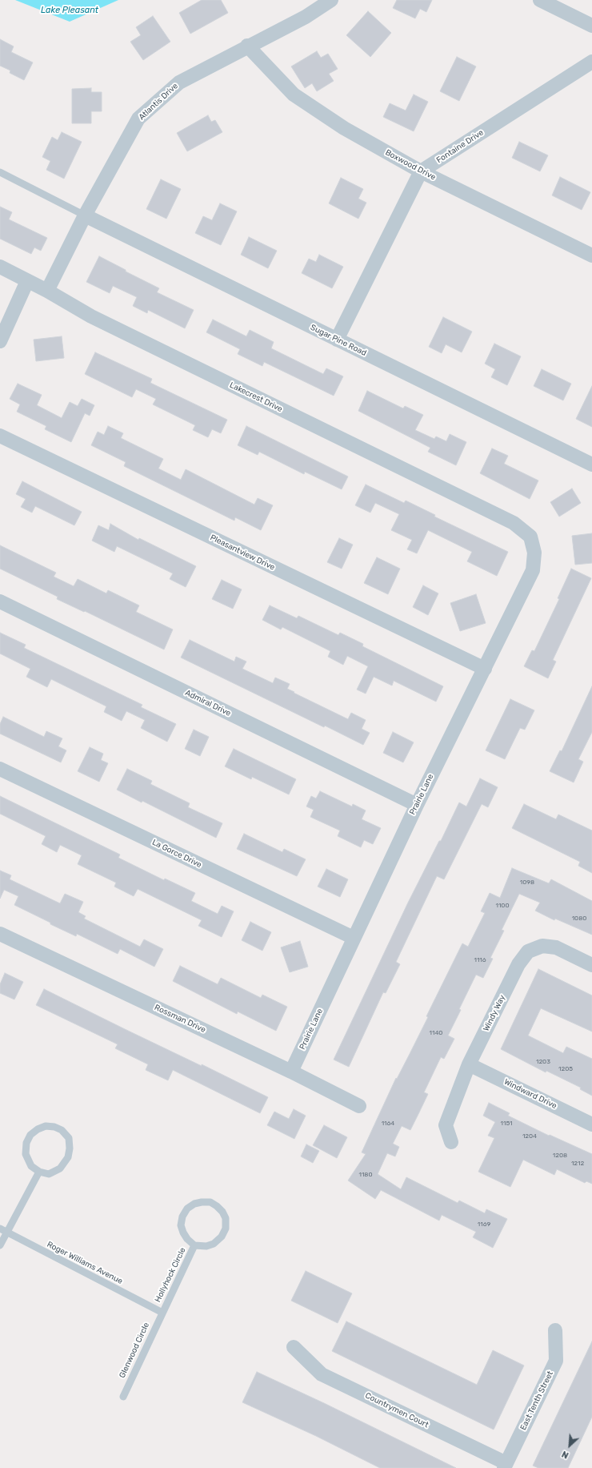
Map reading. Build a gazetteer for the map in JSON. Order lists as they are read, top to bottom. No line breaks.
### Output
{"streets":{"street":["Atlantis Drive","Fontaine Drive","Boxwood Drive","Sugar Pine Road","Lakecrest Drive","Pleasantview Drive","Admiral Drive","Prairie Lane","La Gorce Drive","Windy Way","Rossman Drive","Windward Drive","East Tenth Street","Countrymen Court"],"lane":["Roger Williams Avenue","Hollyhock Circle","Glenwood Circle"]},"crossings":[["Atlantis Drive","Boxwood Drive"],["Atlantis Drive","Sugar Pine Road"],["Atlantis Drive","Lakecrest Drive"],["Fontaine Drive","Boxwood Drive"],["Lakecrest Drive","Prairie Lane"],["Pleasantview Drive","Prairie Lane"],["Admiral Drive","Prairie Lane"],["Prairie Lane","La Gorce Drive"],["Prairie Lane","Rossman Drive"],["Windy Way","Windward Drive"],["Roger Williams Avenue","Hollyhock Circle"],["Roger Williams Avenue","Glenwood Circle"],["Hollyhock Circle","Glenwood Circle"],["East Tenth Street","Countrymen Court"]],"water":["Lake Pleasant"],"house_numbers":["1098","1100","1080","1116","1140","1203","1205","1164","1151","1204","1208","1212","1180","1169"],"north":"bottom left"}
